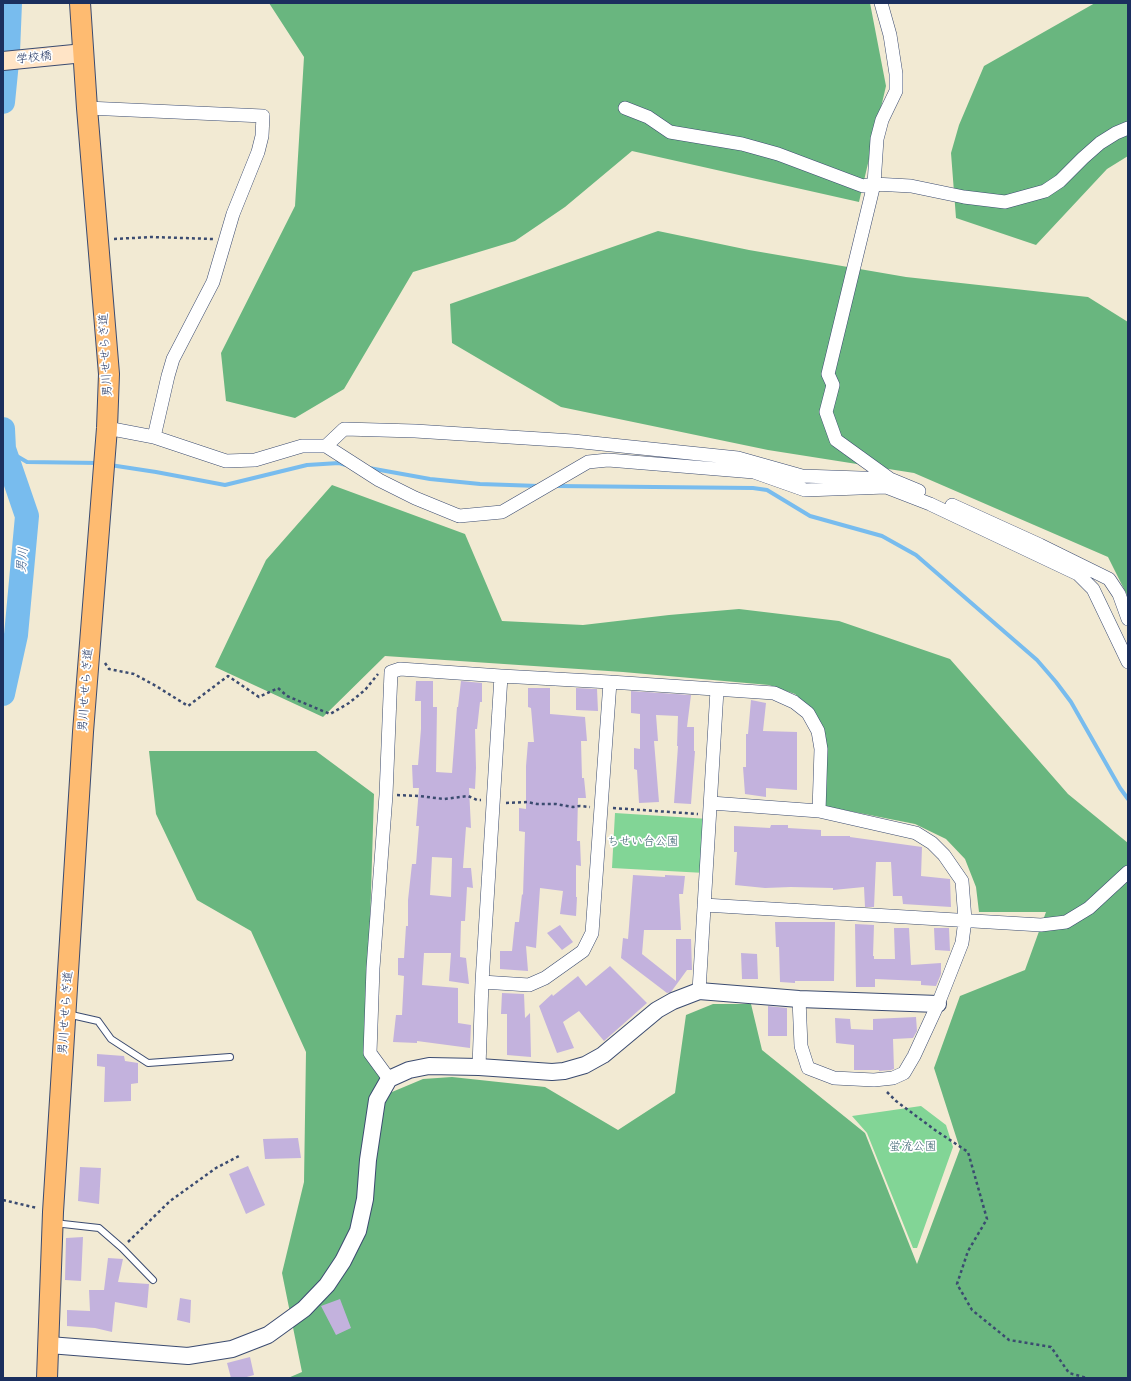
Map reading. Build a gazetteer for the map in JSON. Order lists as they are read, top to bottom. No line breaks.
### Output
{"streets":{"main road":["学校橋","男川せせらぎ道"]},"crossings":[["学校橋","男川せせらぎ道"]],"water":["男川"],"parks":["ちせい台公園","蛍流公園"]}
